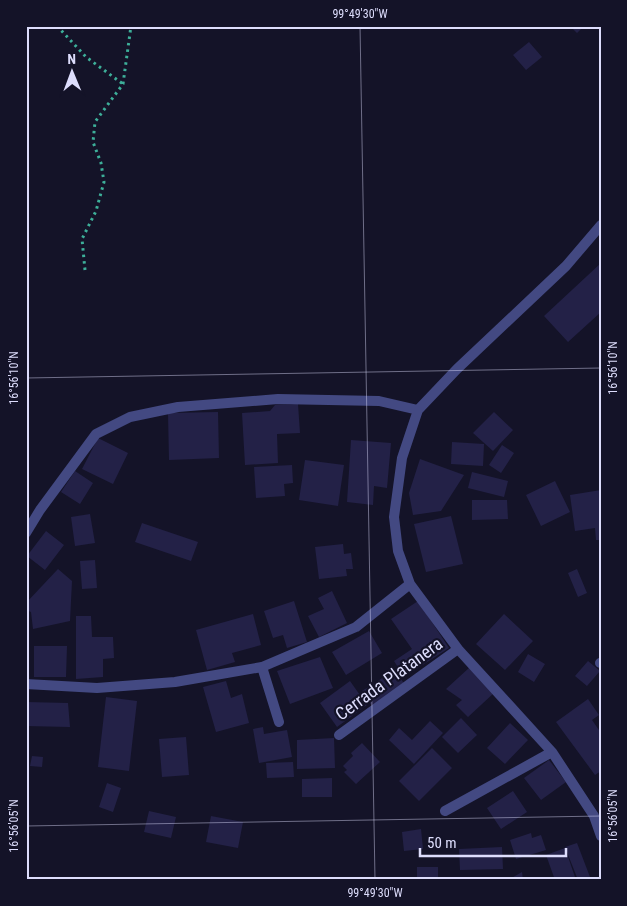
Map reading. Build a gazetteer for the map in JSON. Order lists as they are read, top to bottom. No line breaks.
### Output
{"streets":{"street":["Cerrada Platanera"]},"scale_bar":"50 m","north":"top","coordinates":["99°49'30\"W","16°56'10\"N","16°56'05\"N"]}
